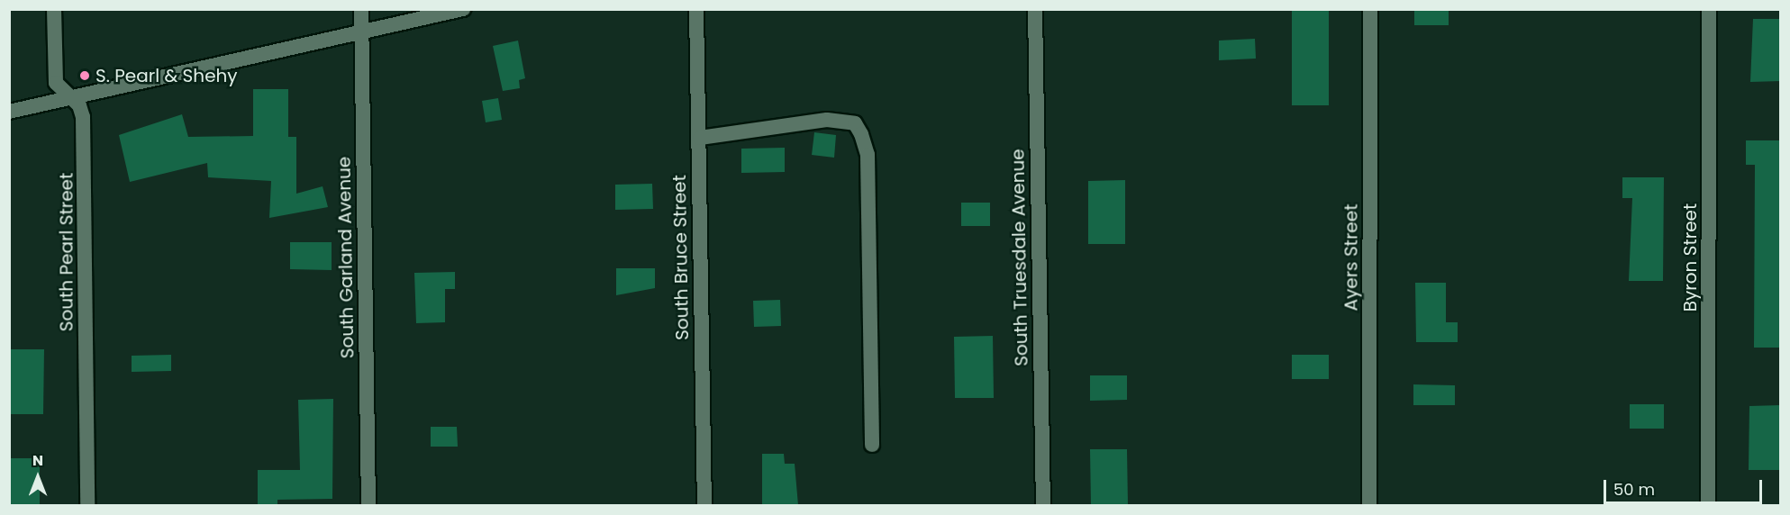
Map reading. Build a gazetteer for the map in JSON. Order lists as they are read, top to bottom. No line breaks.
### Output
{"streets":{"street":["South Pearl Street","South Garland Avenue","South Bruce Street","South Truesdale Avenue","Ayers Street","Byron Street"]},"places":["S. Pearl & Shehy"],"scale_bar":"50 m","north":"top"}
